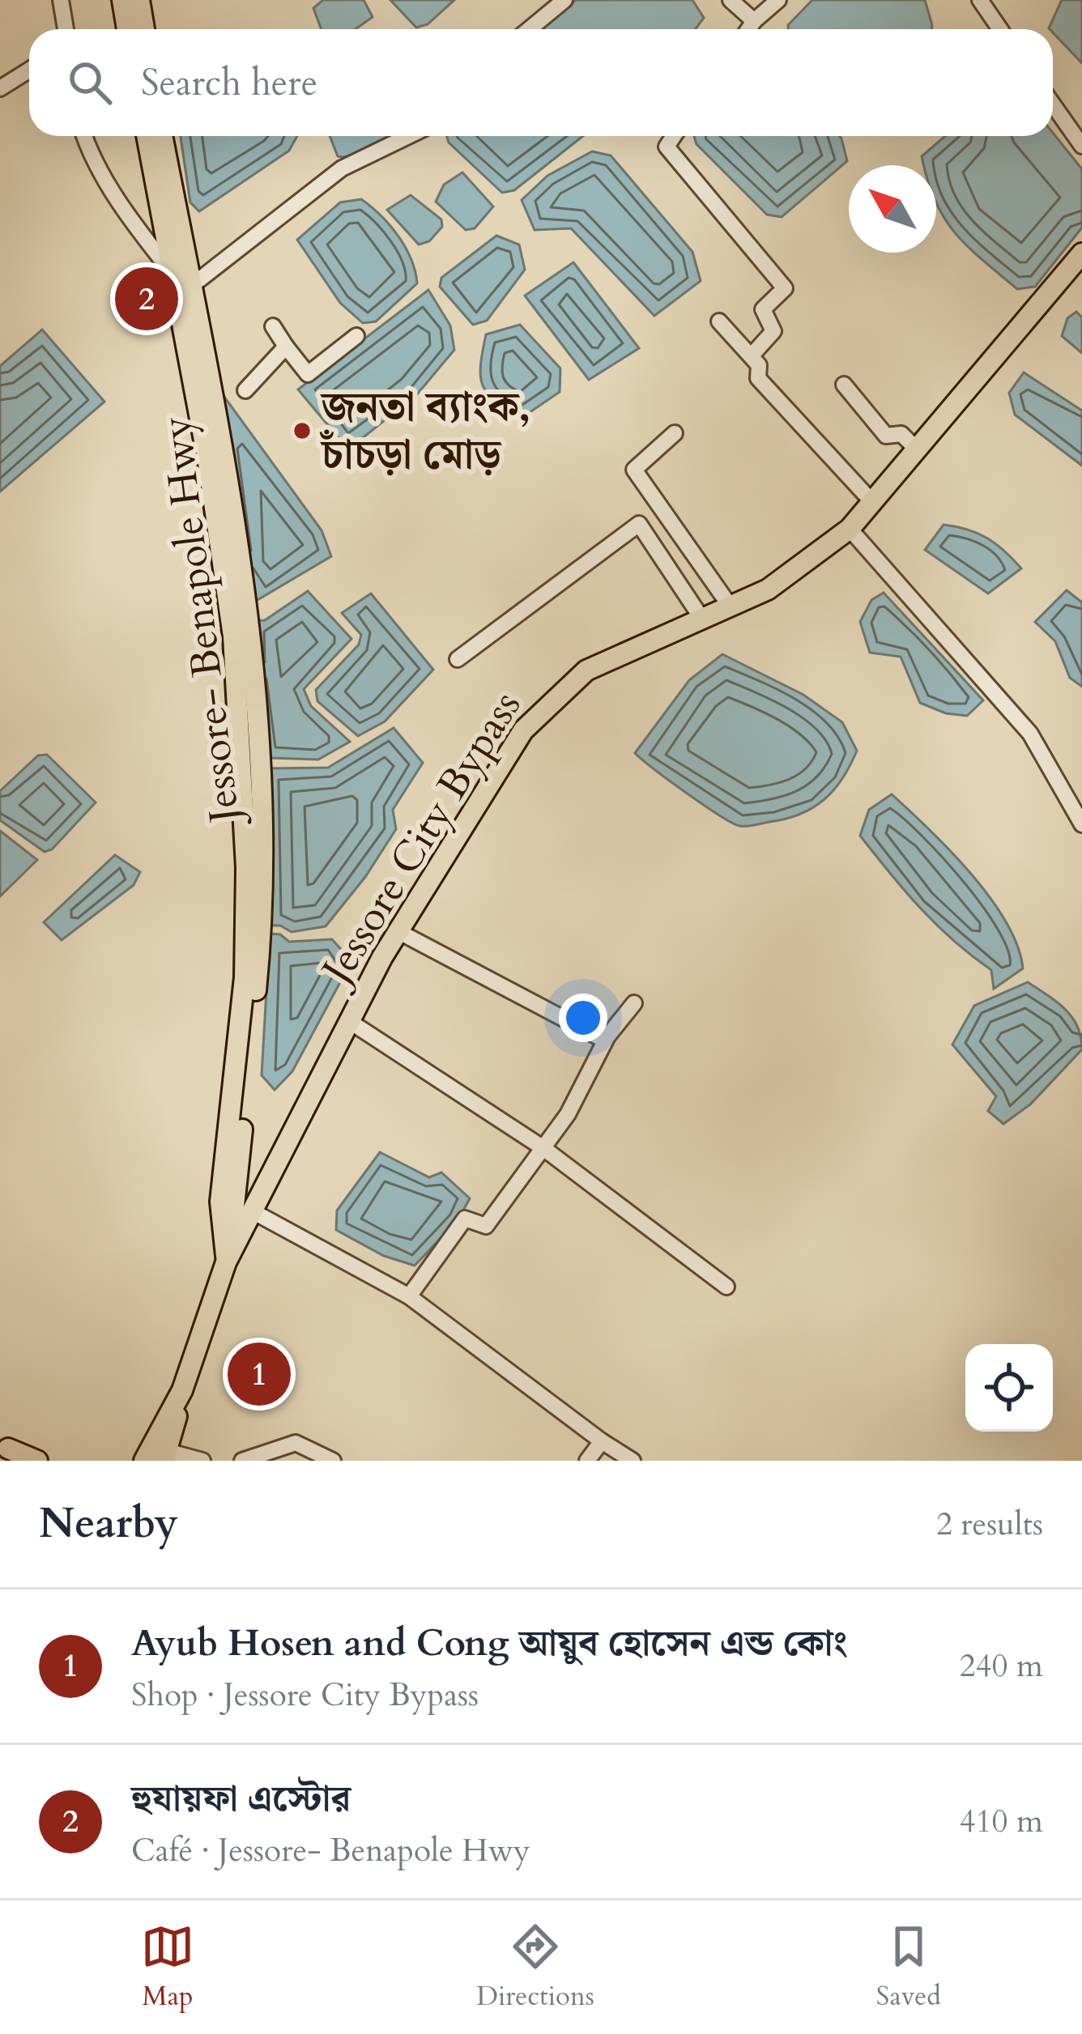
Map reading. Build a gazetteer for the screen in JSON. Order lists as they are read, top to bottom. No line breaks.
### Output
{"streets":{"highway":["Jessore- Benapole Hwy","Jessore City Bypass"]},"crossings":[["Jessore- Benapole Hwy","Jessore City Bypass"]],"places":["জনতা ব্যাংক, চাঁচড়া মোড়"],"north":"top left","page":{"search":"Search here","pins":["2","1"],"heading":["Nearby","2 results"],"list":[{"mark":"1","name":"Ayub Hosen and Cong আয়ুব হোসেন এন্ড কোং","note":"Shop · Jessore City Bypass","value":"240 m"},{"mark":"2","name":"হুযায়ফা এস্টোর","note":"Café · Jessore- Benapole Hwy","value":"410 m"}],"nav":["Map","Directions","Saved"]}}
